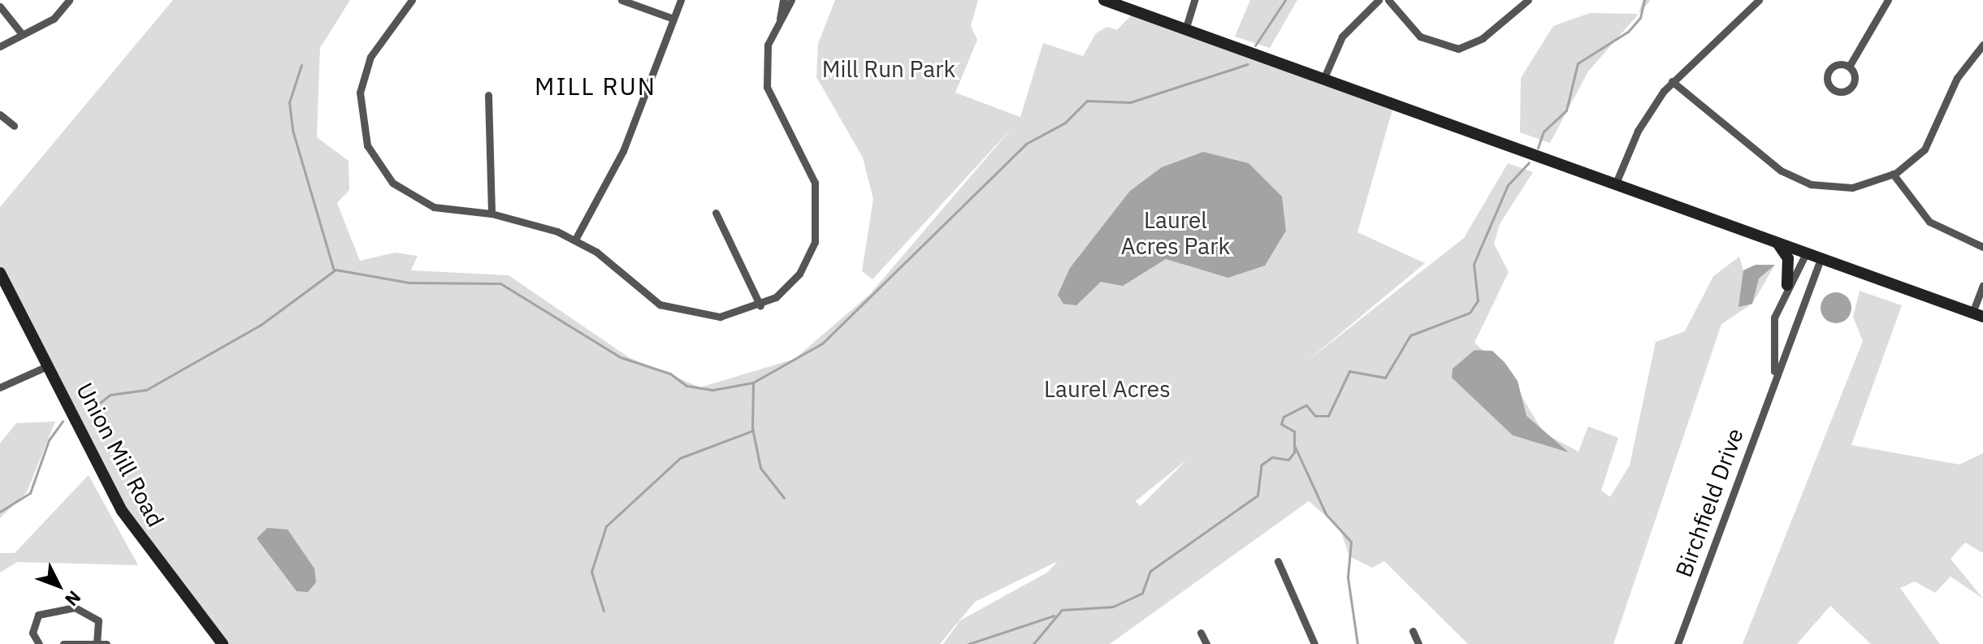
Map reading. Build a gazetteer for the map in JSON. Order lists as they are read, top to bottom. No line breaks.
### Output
{"streets":{"main road":["Union Mill Road"],"street":["Birchfield Drive"]},"districts":["MILL RUN"],"parks":["Mill Run Park","Laurel Acres Park","Laurel Acres"],"north":"bottom right"}
